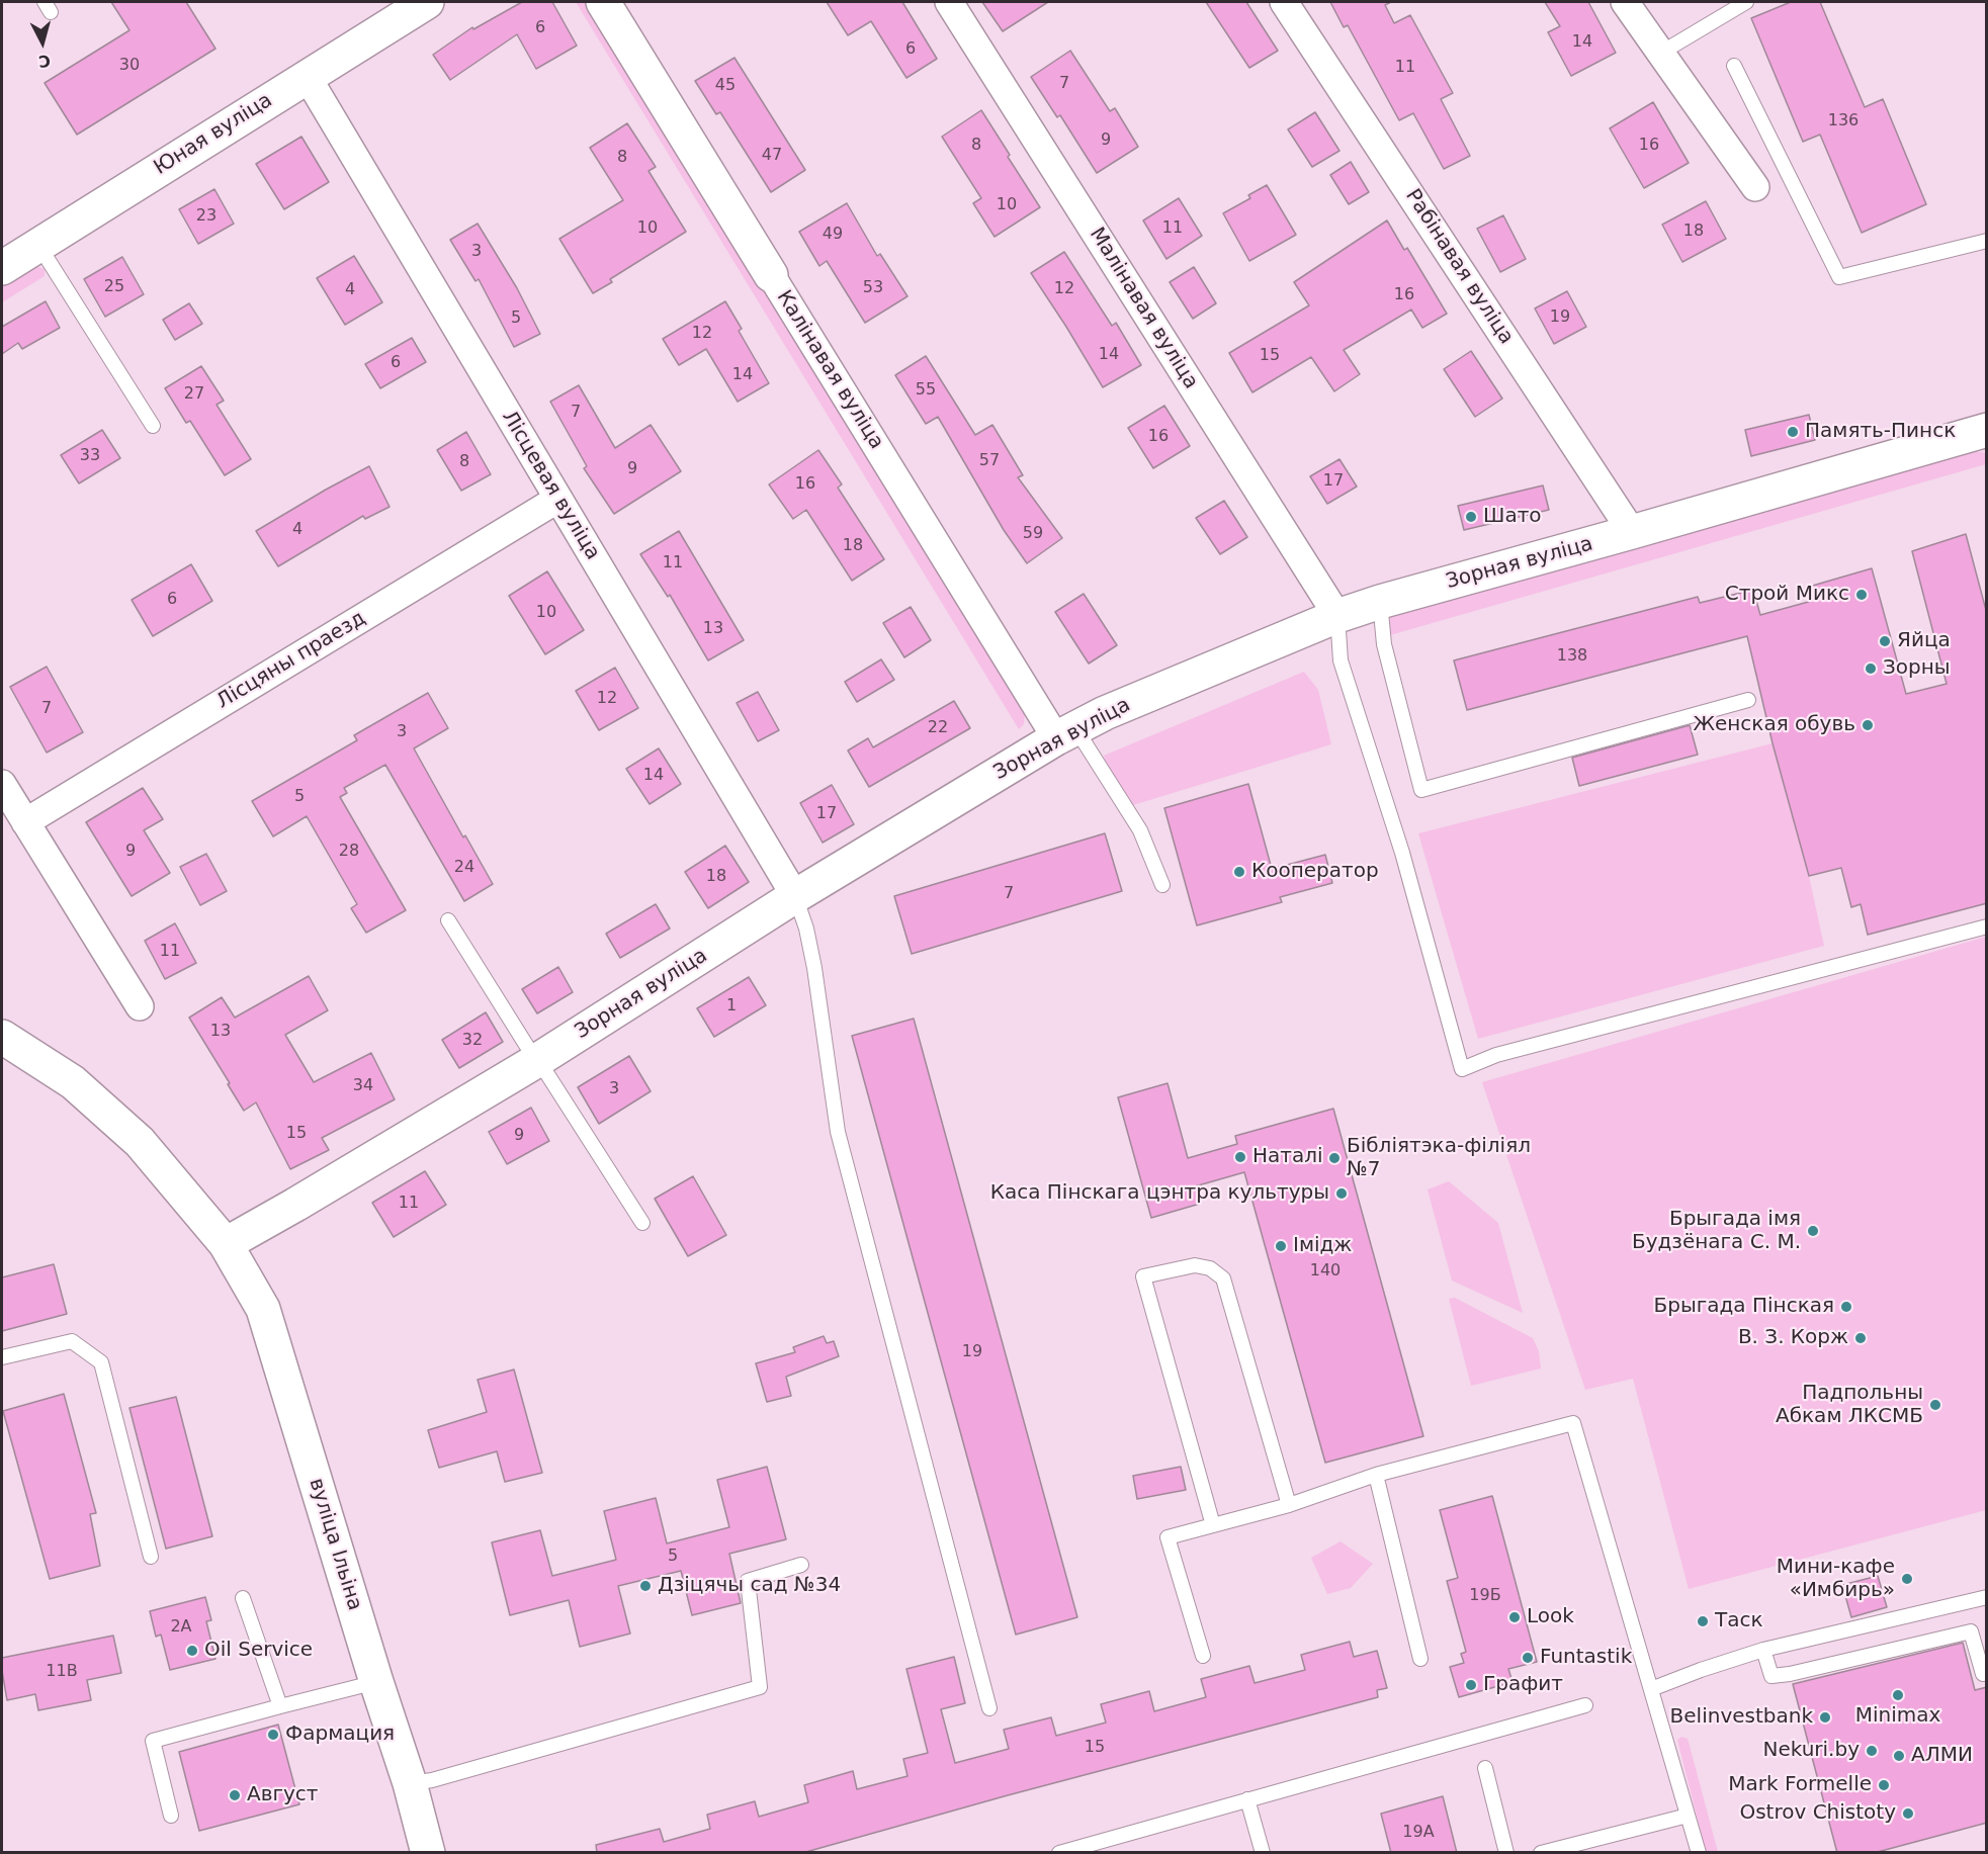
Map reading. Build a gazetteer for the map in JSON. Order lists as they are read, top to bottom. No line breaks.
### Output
{"streets":{"street":["Юная вуліца","Рабінавая вуліца","Малінавая вуліца","Калінавая вуліца","Лісцевая вуліца","Зорная вуліца","Лісцяны праезд","вуліца Ільіна"]},"crossings":[["Юная вуліца","Лісцевая вуліца"],["Рабінавая вуліца","Зорная вуліца"],["Малінавая вуліца","Зорная вуліца"],["Калінавая вуліца","Зорная вуліца"],["Лісцевая вуліца","Зорная вуліца"],["Лісцевая вуліца","Лісцяны праезд"],["Зорная вуліца","вуліца Ільіна"]],"places":["Память-Пинск","Шато","Строй Микс","Яйца","Зорны","Женская обувь","Кооператор","Наталі","Бібліятэка-філіял №7","Каса Пінскага цэнтра культуры","Брыгада імя Будзёнага С. М.","Імідж","Брыгада Пінская","В. З. Корж","Падпольны Абкам ЛКСМБ","Мини-кафе «Имбирь»","Дзіцячы сад №34","Look","Таск","Oil Service","Funtastik","Графит","Minimax","Belinvestbank","Фармация","Nekuri.by","АЛМИ","Mark Formelle","Август","Ostrov Chistoty"],"house_numbers":["6","14","6","30","11","7","45","136","9","8","16","47","8","10","23","10","11","18","49","3","25","53","12","4","16","19","5","12","14","15","6","14","55","27","7","16","33","57","8","9","17","16","4","59","18","11","6","10","13","138","12","7","22","3","14","5","17","9","28","24","18","7","11","1","13","32","34","3","15","9","11","140","19","5","19Б","2А","11В","15","19А"],"north":"bottom"}
